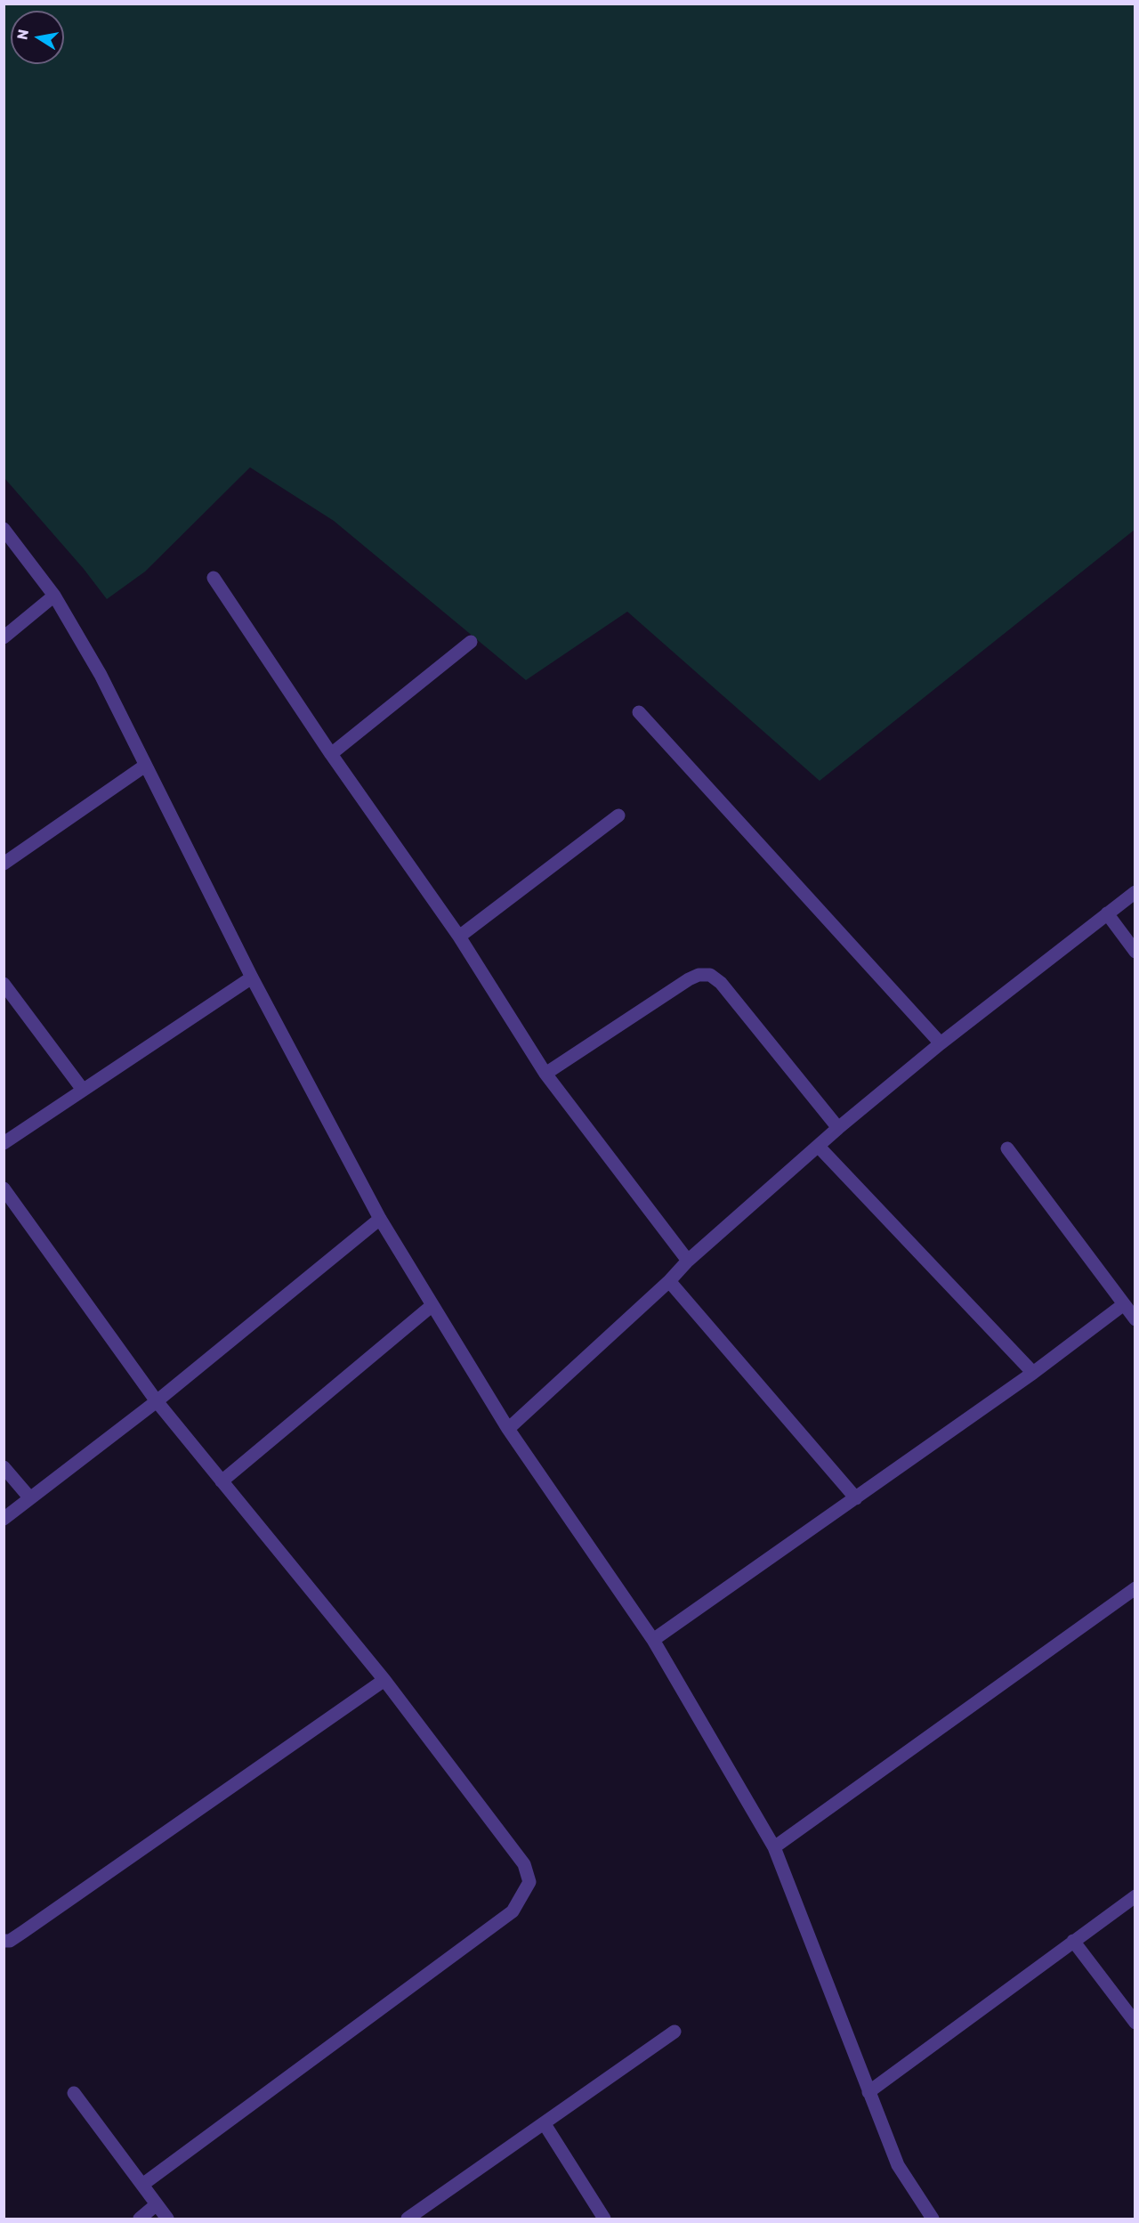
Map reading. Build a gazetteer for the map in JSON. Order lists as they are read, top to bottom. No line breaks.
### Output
{"north":"left"}
